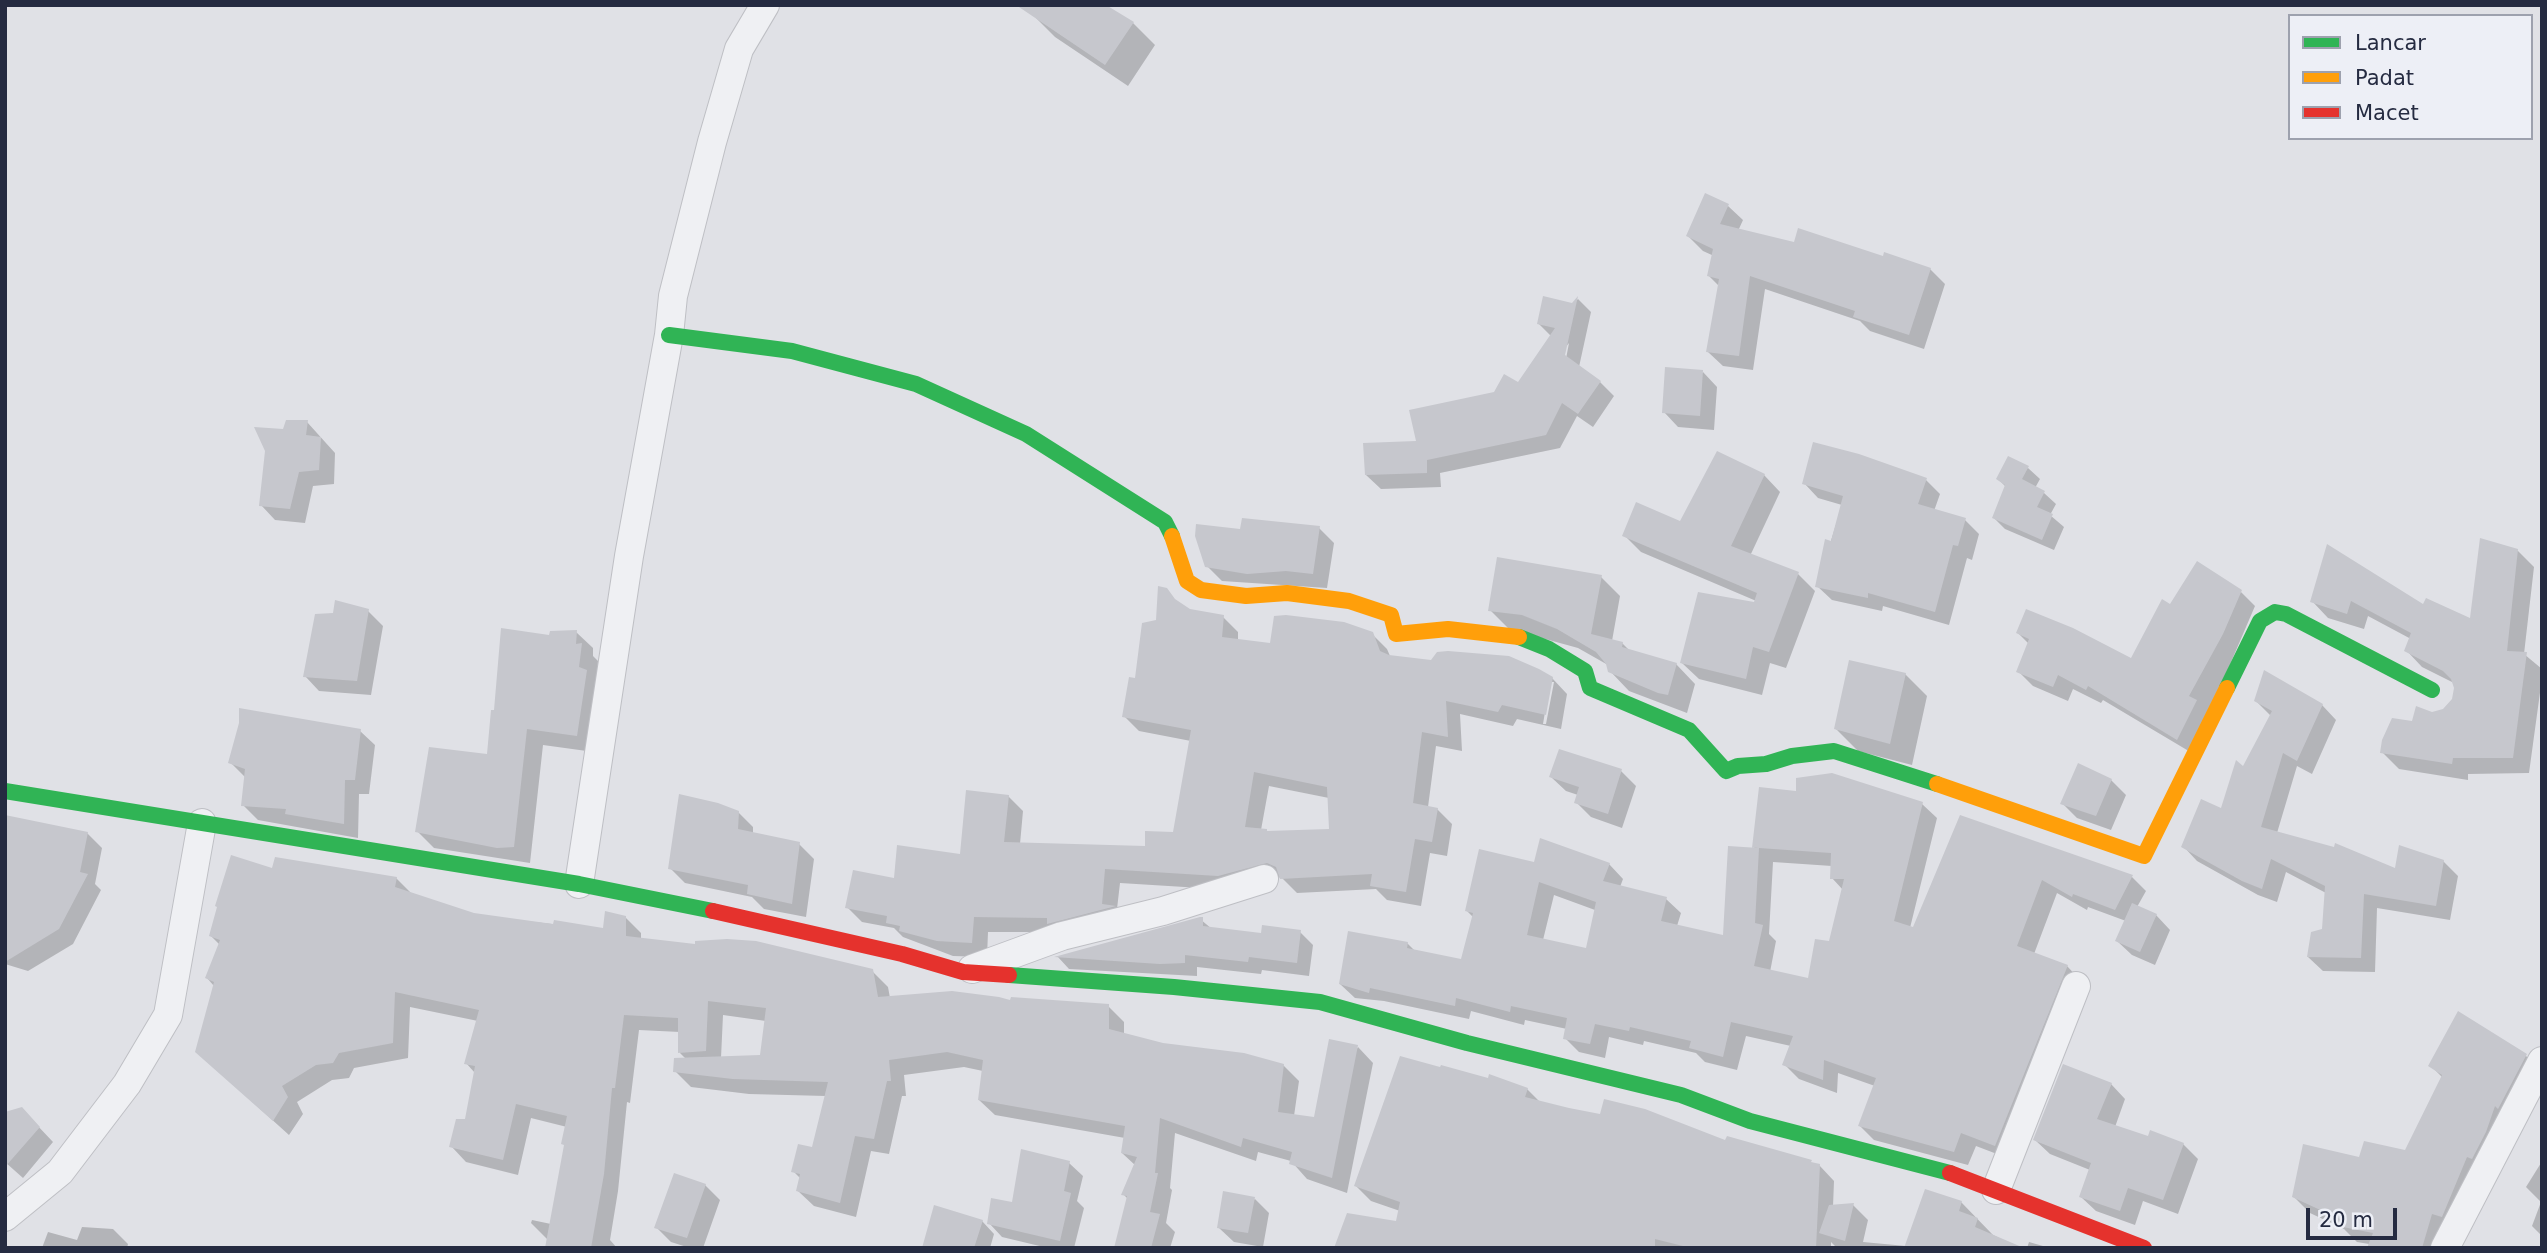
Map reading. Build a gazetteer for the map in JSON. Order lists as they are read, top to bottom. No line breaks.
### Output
{"legend":["Lancar","Padat","Macet"],"scale_bar":"20 m"}
